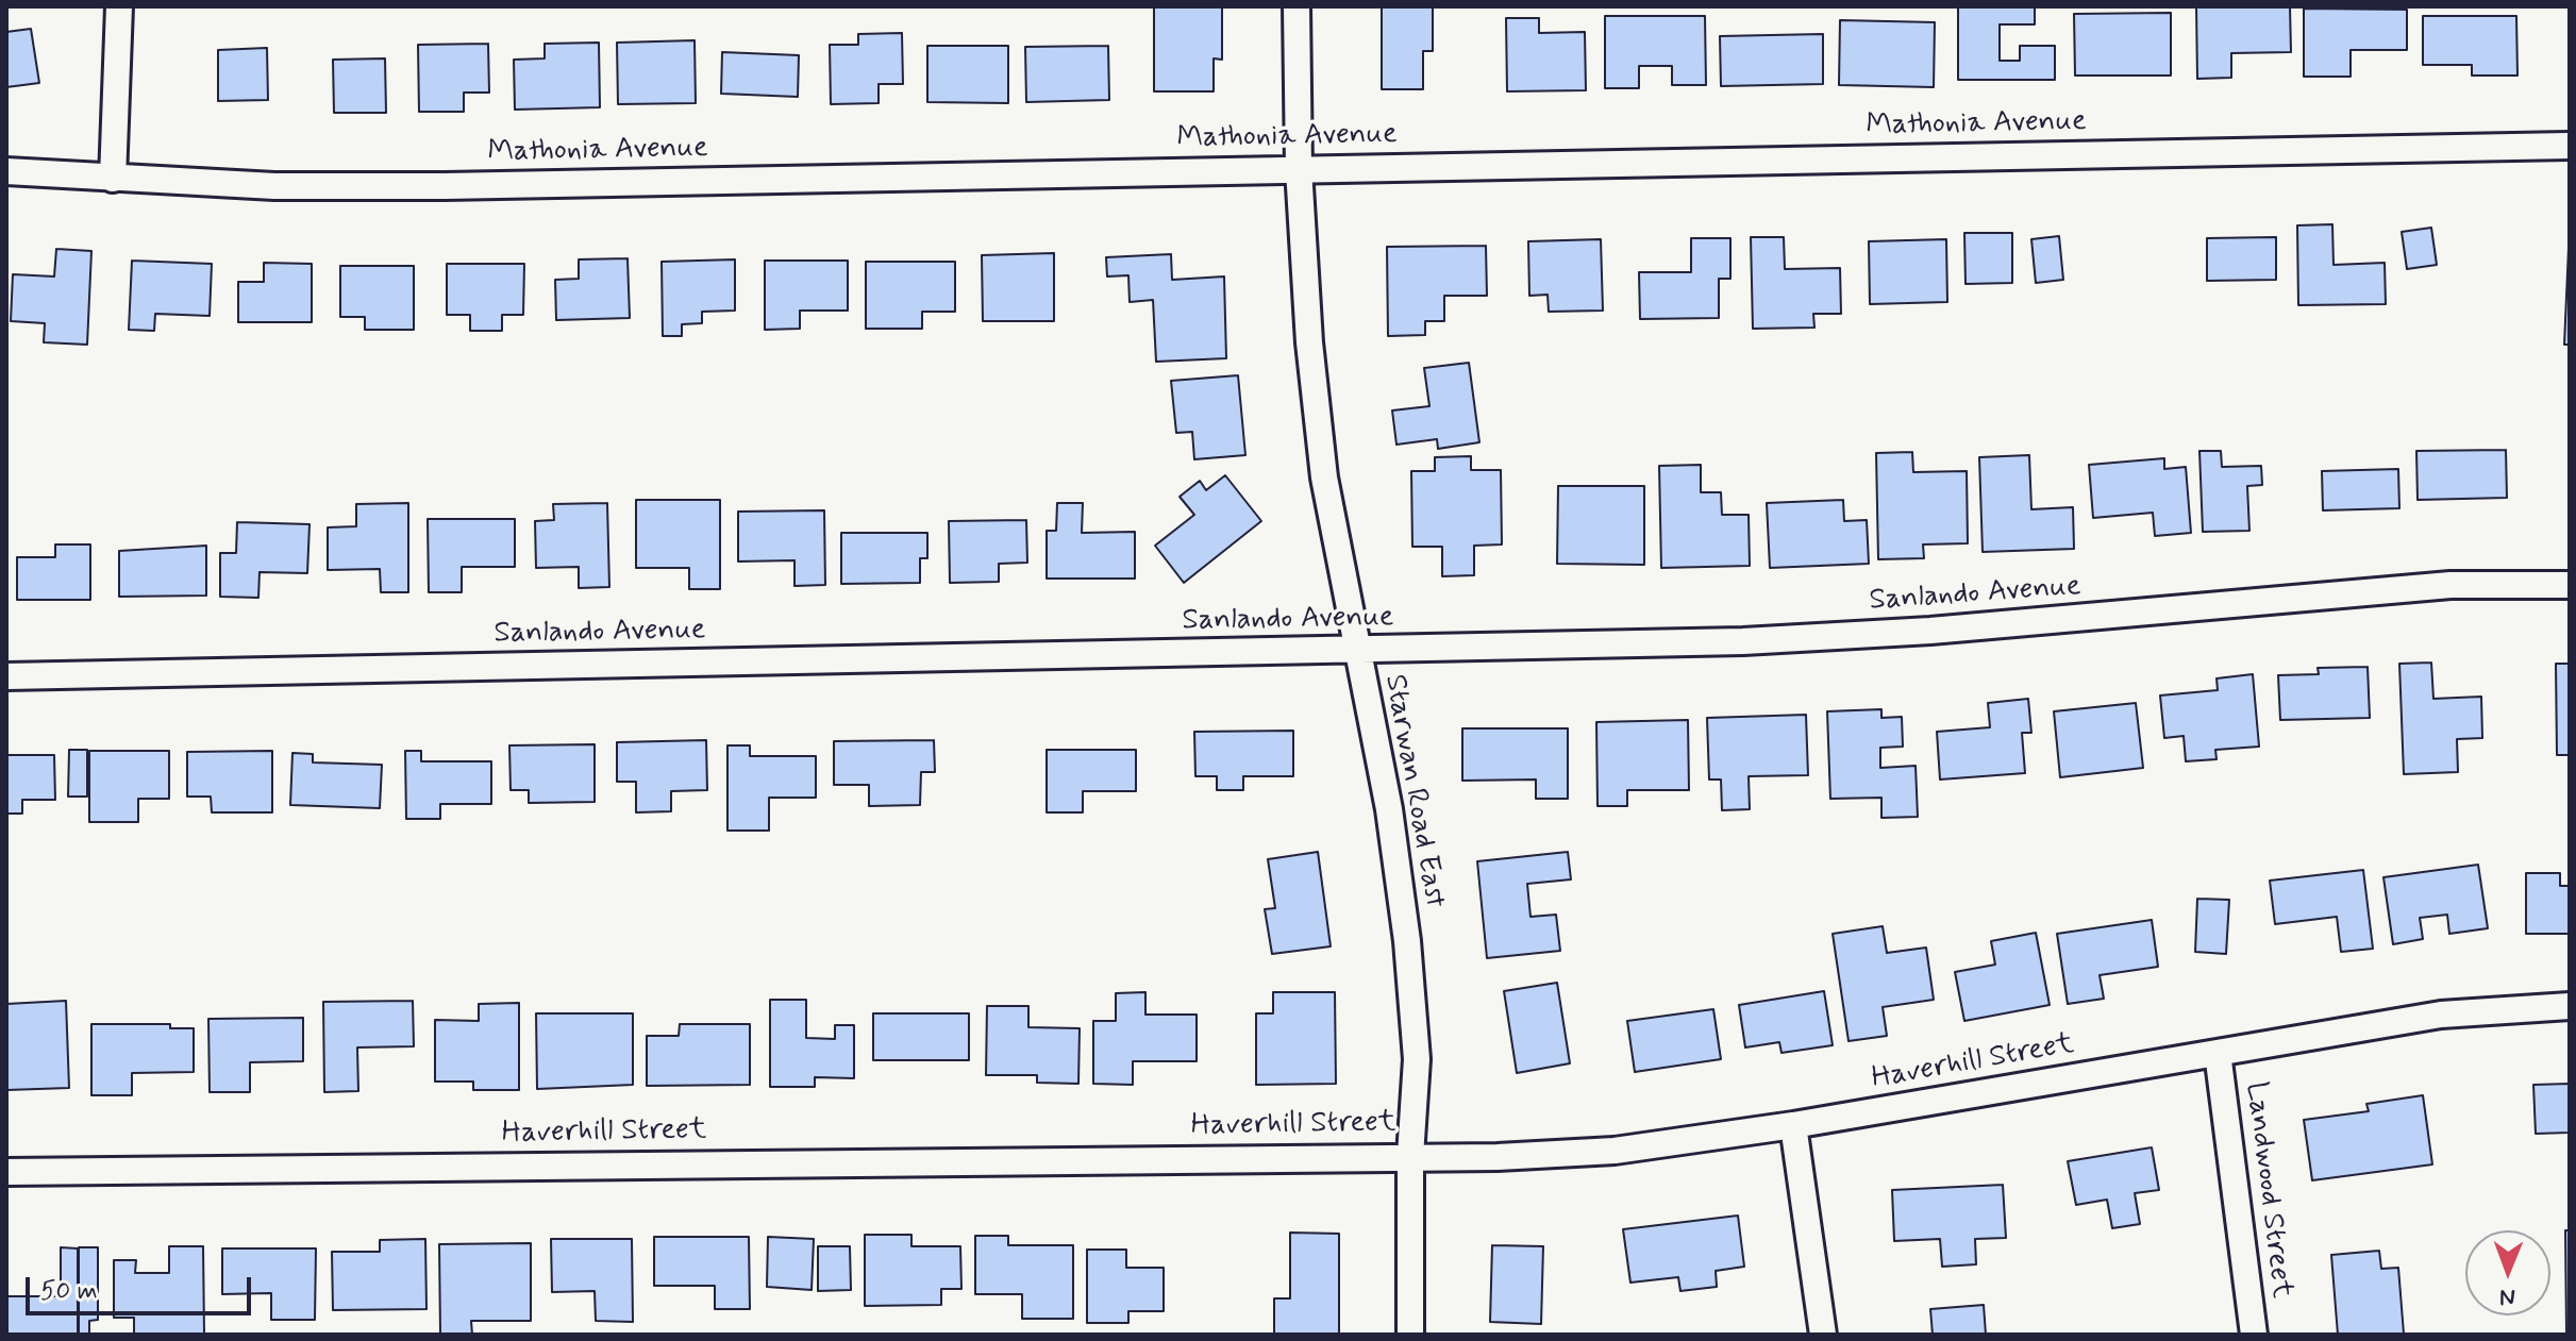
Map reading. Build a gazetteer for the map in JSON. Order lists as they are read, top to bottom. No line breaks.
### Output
{"streets":{"street":["Mathonia Avenue","Sanlando Avenue","Starwan Road East","Haverhill Street","Landwood Street"]},"crossings":[["Mathonia Avenue","Starwan Road East"],["Sanlando Avenue","Starwan Road East"],["Starwan Road East","Haverhill Street"],["Haverhill Street","Landwood Street"]],"scale_bar":"50 m","north":"bottom"}
